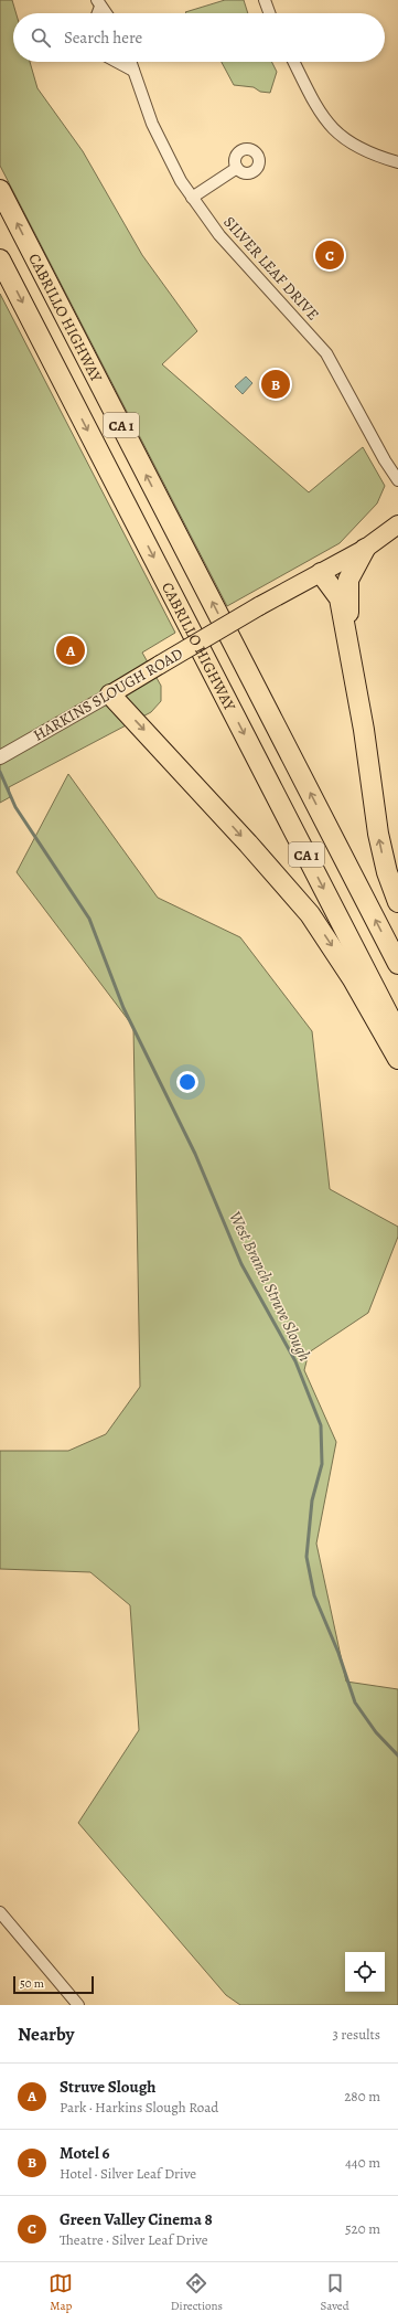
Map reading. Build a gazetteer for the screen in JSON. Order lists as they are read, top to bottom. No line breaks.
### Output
{"streets":{"highway":["CABRILLO HIGHWAY","CA 1"],"main road":["HARKINS SLOUGH ROAD"],"street":["SILVER LEAF DRIVE"]},"water":["West Branch Struve Slough"],"scale_bar":"50 m","page":{"search":"Search here","pins":["C","B","A"],"scale":"50 m","heading":["Nearby","3 results"],"list":[{"mark":"A","name":"Struve Slough","note":"Park · Harkins Slough Road","value":"280 m"},{"mark":"B","name":"Motel 6","note":"Hotel · Silver Leaf Drive","value":"440 m"},{"mark":"C","name":"Green Valley Cinema 8","note":"Theatre · Silver Leaf Drive","value":"520 m"}],"nav":["Map","Directions","Saved"]}}
